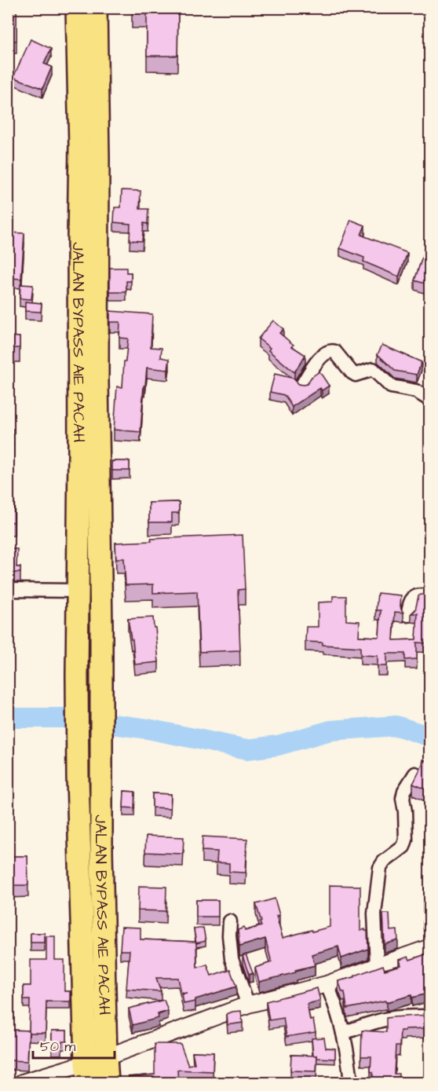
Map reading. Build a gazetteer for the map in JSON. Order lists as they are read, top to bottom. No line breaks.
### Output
{"streets":{"highway":["JALAN BYPASS AIE PACAH"]},"scale_bar":"50 m"}
